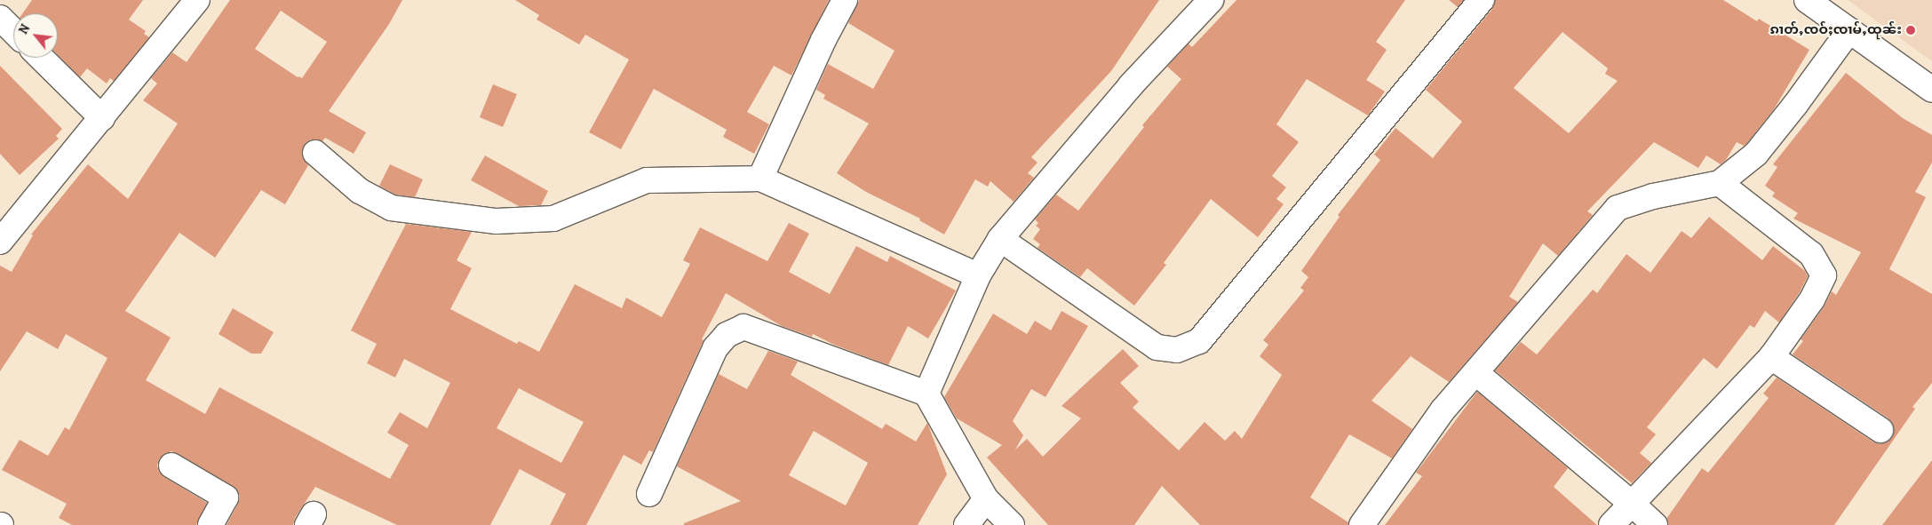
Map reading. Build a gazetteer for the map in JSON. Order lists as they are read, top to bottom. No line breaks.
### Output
{"places":["ၵၢတ်ႇၸဝ်ႈၸၢမ်ႇထုၼ်း"],"north":"top left"}
